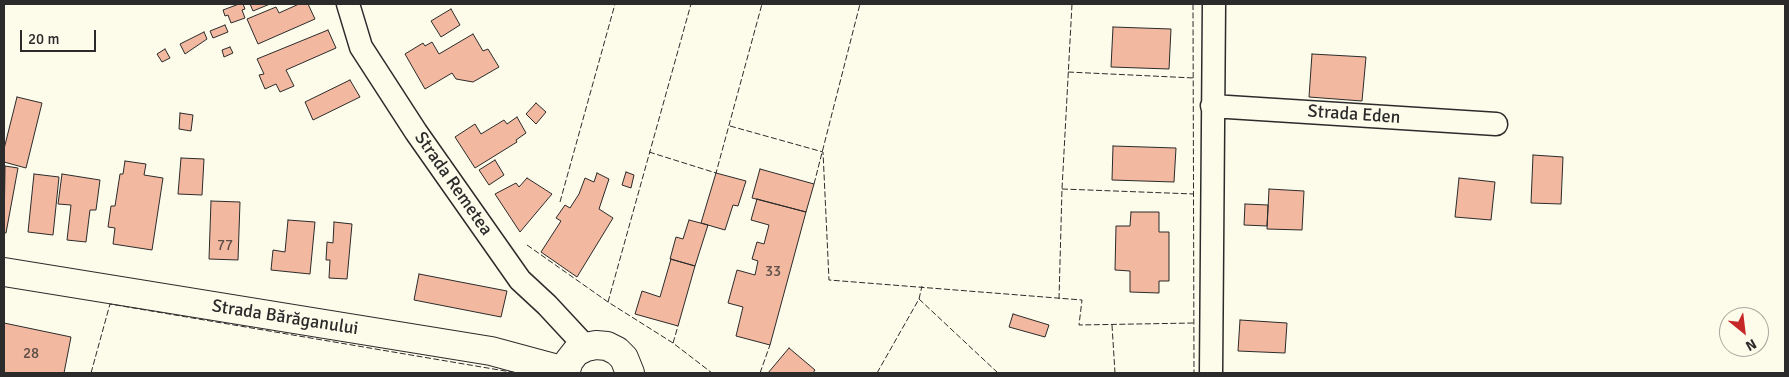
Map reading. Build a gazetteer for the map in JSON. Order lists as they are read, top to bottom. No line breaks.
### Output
{"streets":{"street":["Strada Eden","Strada Remetea","Strada Bărăganului"]},"house_numbers":["77","33","28"],"scale_bar":"20 m","north":"bottom right"}
